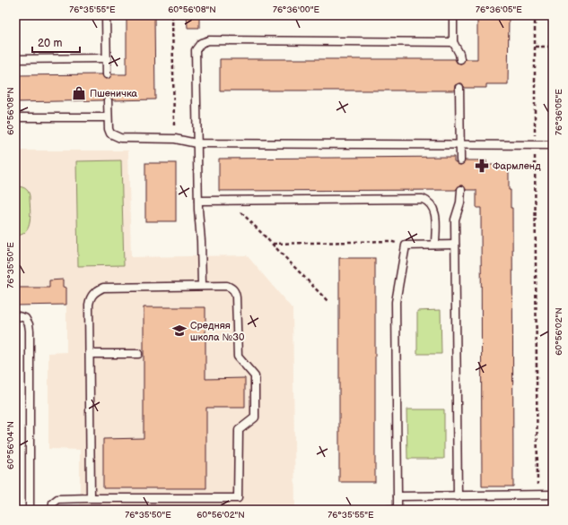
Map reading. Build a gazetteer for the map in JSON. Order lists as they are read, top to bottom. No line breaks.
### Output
{"places":{"shop":["Пшеничка"],"pharmacy":["Фармленд"],"school or university":["Средняя школа №30"]},"scale_bar":"20 m","coordinates":["76°35'55\"E","60°56'08\"N","76°36'00\"E","76°36'05\"E","76°35'50\"E","60°56'02\"N","60°56'04\"N"]}
